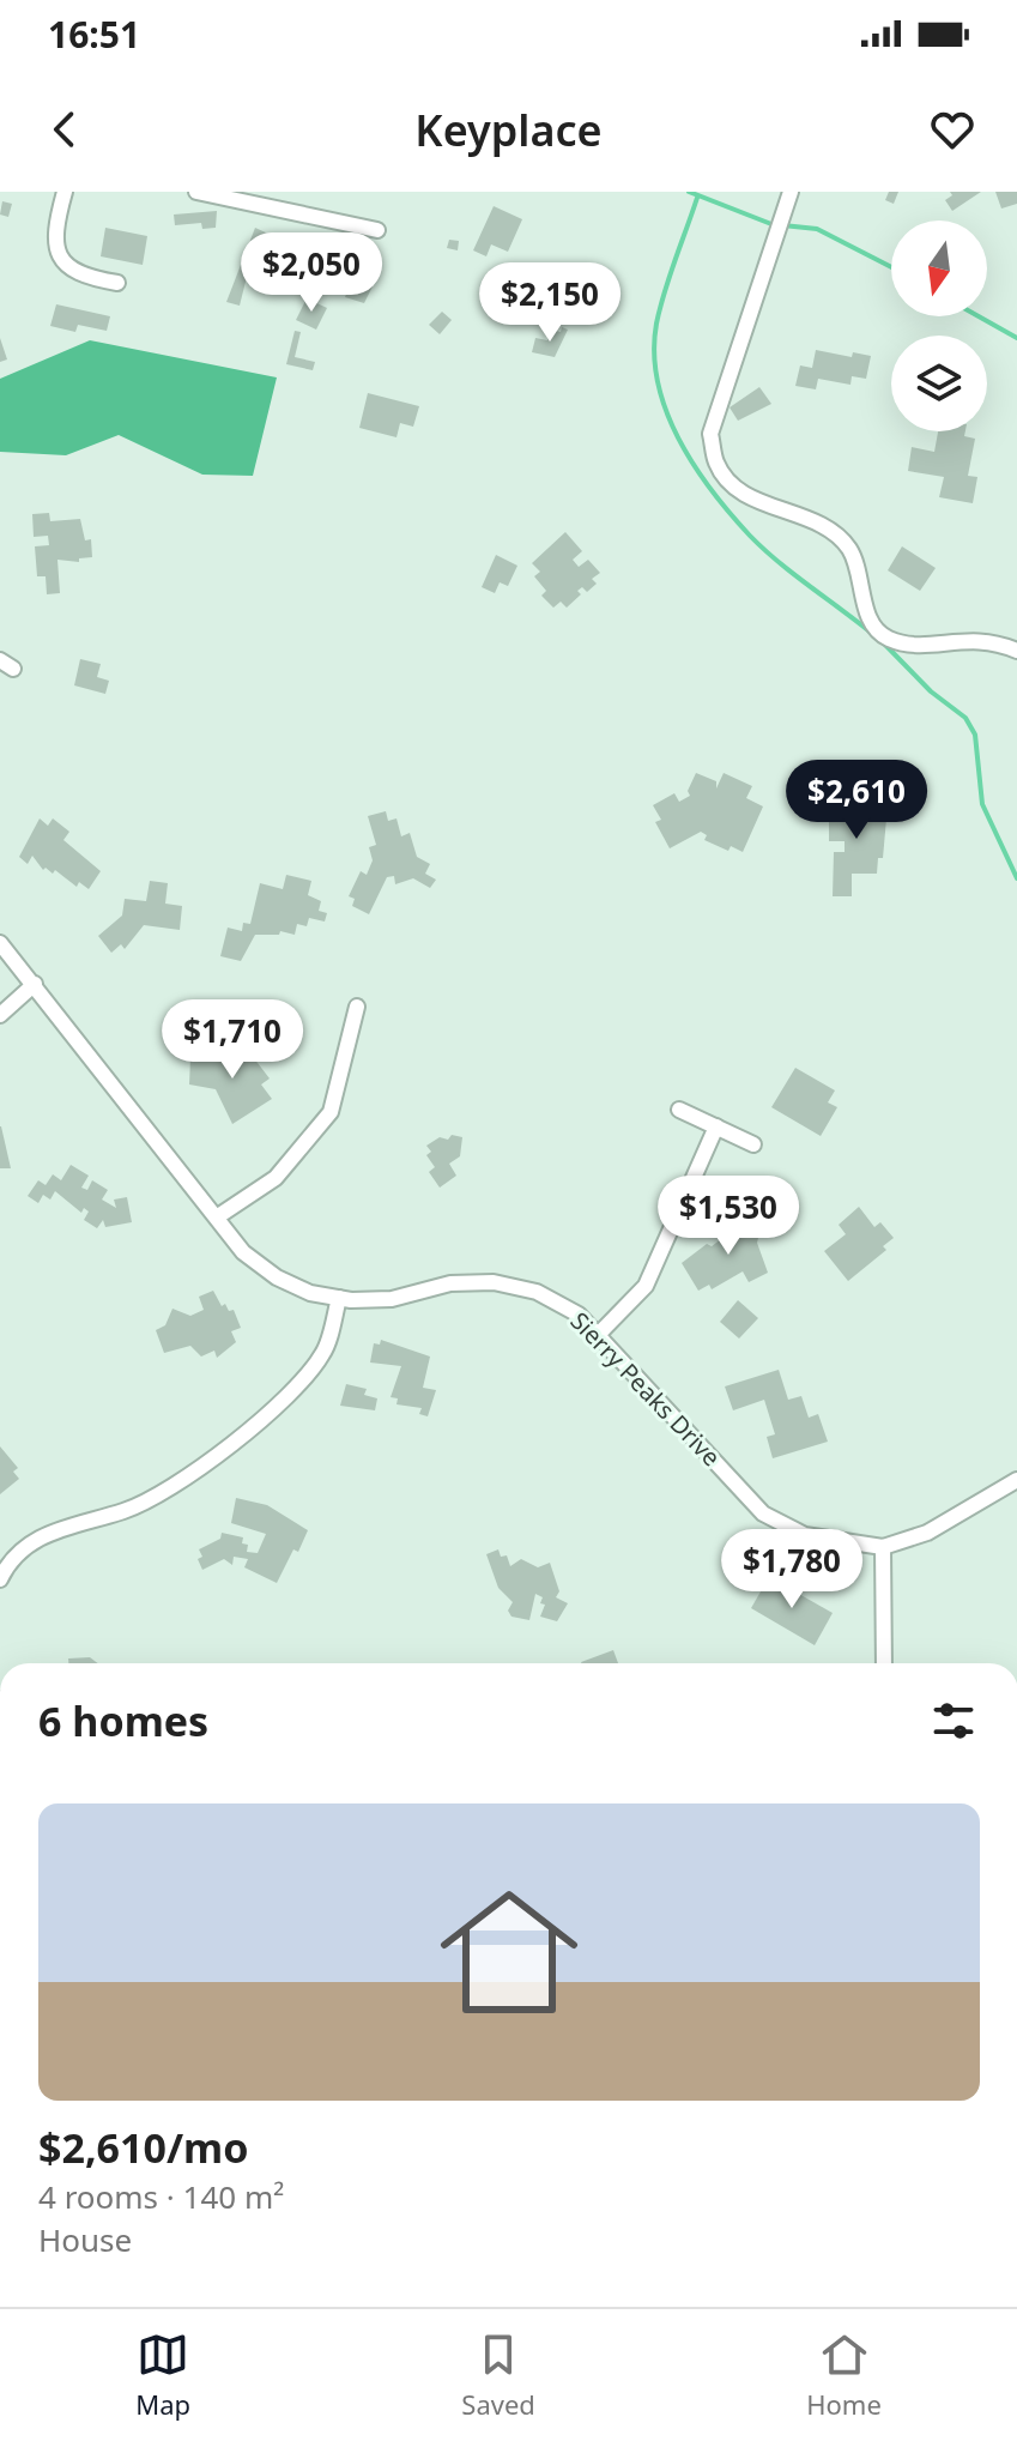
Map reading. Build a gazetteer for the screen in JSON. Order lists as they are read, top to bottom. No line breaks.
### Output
{"streets":{"street":["Sierry Peaks Drive"]},"north":"bottom","page":{"status":"16:51","header":"Keyplace","price":["$2,050","$2,150","$2,610","$1,710","$1,530","$1,780"],"heading":"6 homes","list":[{"name":"$2,610/mo","note":"4 rooms · 140 m² · House"}],"tabs":["Map","Saved","Home"]}}
